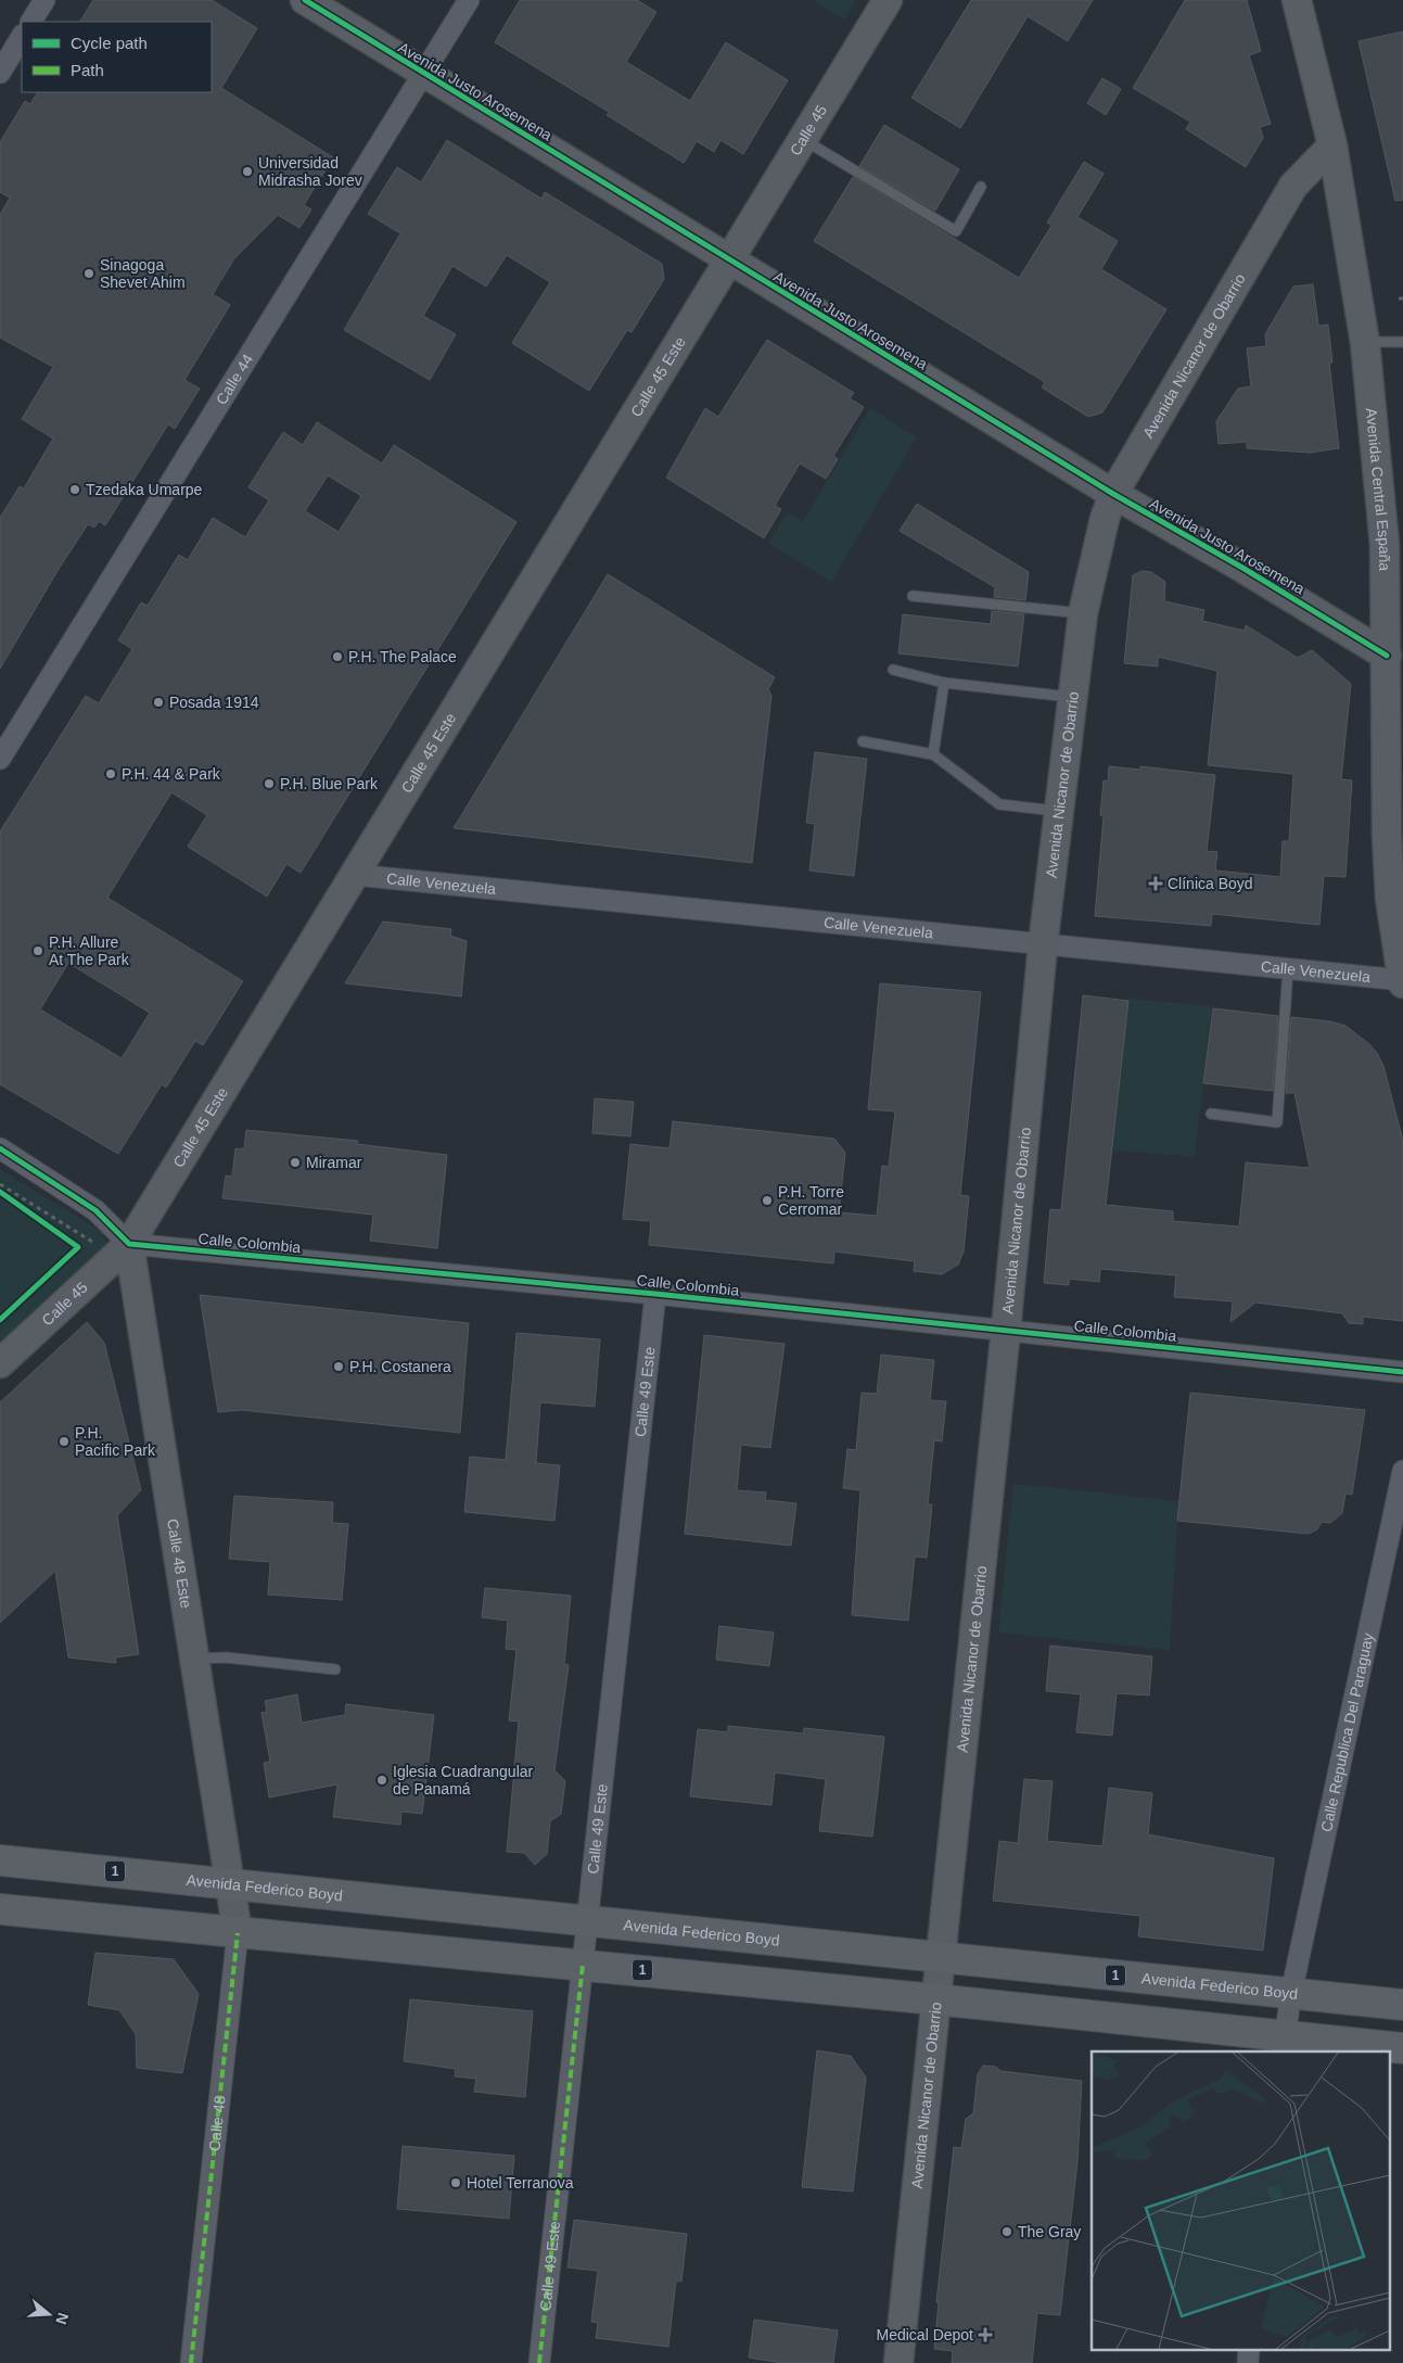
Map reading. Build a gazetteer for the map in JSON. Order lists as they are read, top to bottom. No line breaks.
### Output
{"streets":{"main road":["Avenida Justo Arosemena","Calle 45","Avenida Nicanor de Obarrio","Calle 45 Este","Avenida Central España","Calle 48 Este","1","Avenida Federico Boyd","Calle 48"],"street":["Calle 44","Calle Venezuela","Calle Colombia","Calle 49 Este","Calle Republica Del Paraguay"]},"crossings":[["Avenida Justo Arosemena","Calle 45"],["Avenida Justo Arosemena","Avenida Nicanor de Obarrio"],["Avenida Justo Arosemena","Calle 45 Este"],["Avenida Justo Arosemena","Calle 44"],["Avenida Justo Arosemena","Avenida Central España"],["Calle 45","Calle 45 Este"],["Calle 45","Calle Colombia"],["Calle 45","Calle 48 Este"],["Avenida Nicanor de Obarrio","Avenida Central España"],["Avenida Nicanor de Obarrio","Calle Venezuela"],["Avenida Nicanor de Obarrio","Calle Colombia"],["Avenida Nicanor de Obarrio","1"],["Avenida Nicanor de Obarrio","Avenida Federico Boyd"],["Calle 45 Este","Calle Venezuela"],["Calle 45 Este","Calle Colombia"],["Calle 45 Este","Calle 48 Este"],["Avenida Central España","Calle Venezuela"],["Calle Colombia","Calle 49 Este"],["Calle Colombia","Calle 48 Este"],["Calle 49 Este","1"],["Calle 49 Este","Avenida Federico Boyd"],["Calle 48 Este","Avenida Federico Boyd"],["Calle 48 Este","Calle 48"],["Calle Republica Del Paraguay","1"],["Calle Republica Del Paraguay","Avenida Federico Boyd"],["1","Calle 48"],["Avenida Federico Boyd","Calle 48"]],"places":{"other":["Universidad Midrasha Jorev","Sinagoga Shevet Ahim","Tzedaka Umarpe","P.H. The Palace","Posada 1914","P.H. 44 & Park","P.H. Blue Park","P.H. Allure At The Park","Miramar","P.H. Torre Cerromar","P.H. Costanera","P.H. Pacific Park","Iglesia Cuadrangular de Panamá","Hotel Terranova","The Gray"],"health":["Clínica Boyd","Medical Depot"]},"legend":["Cycle path","Path"],"north":"right"}
